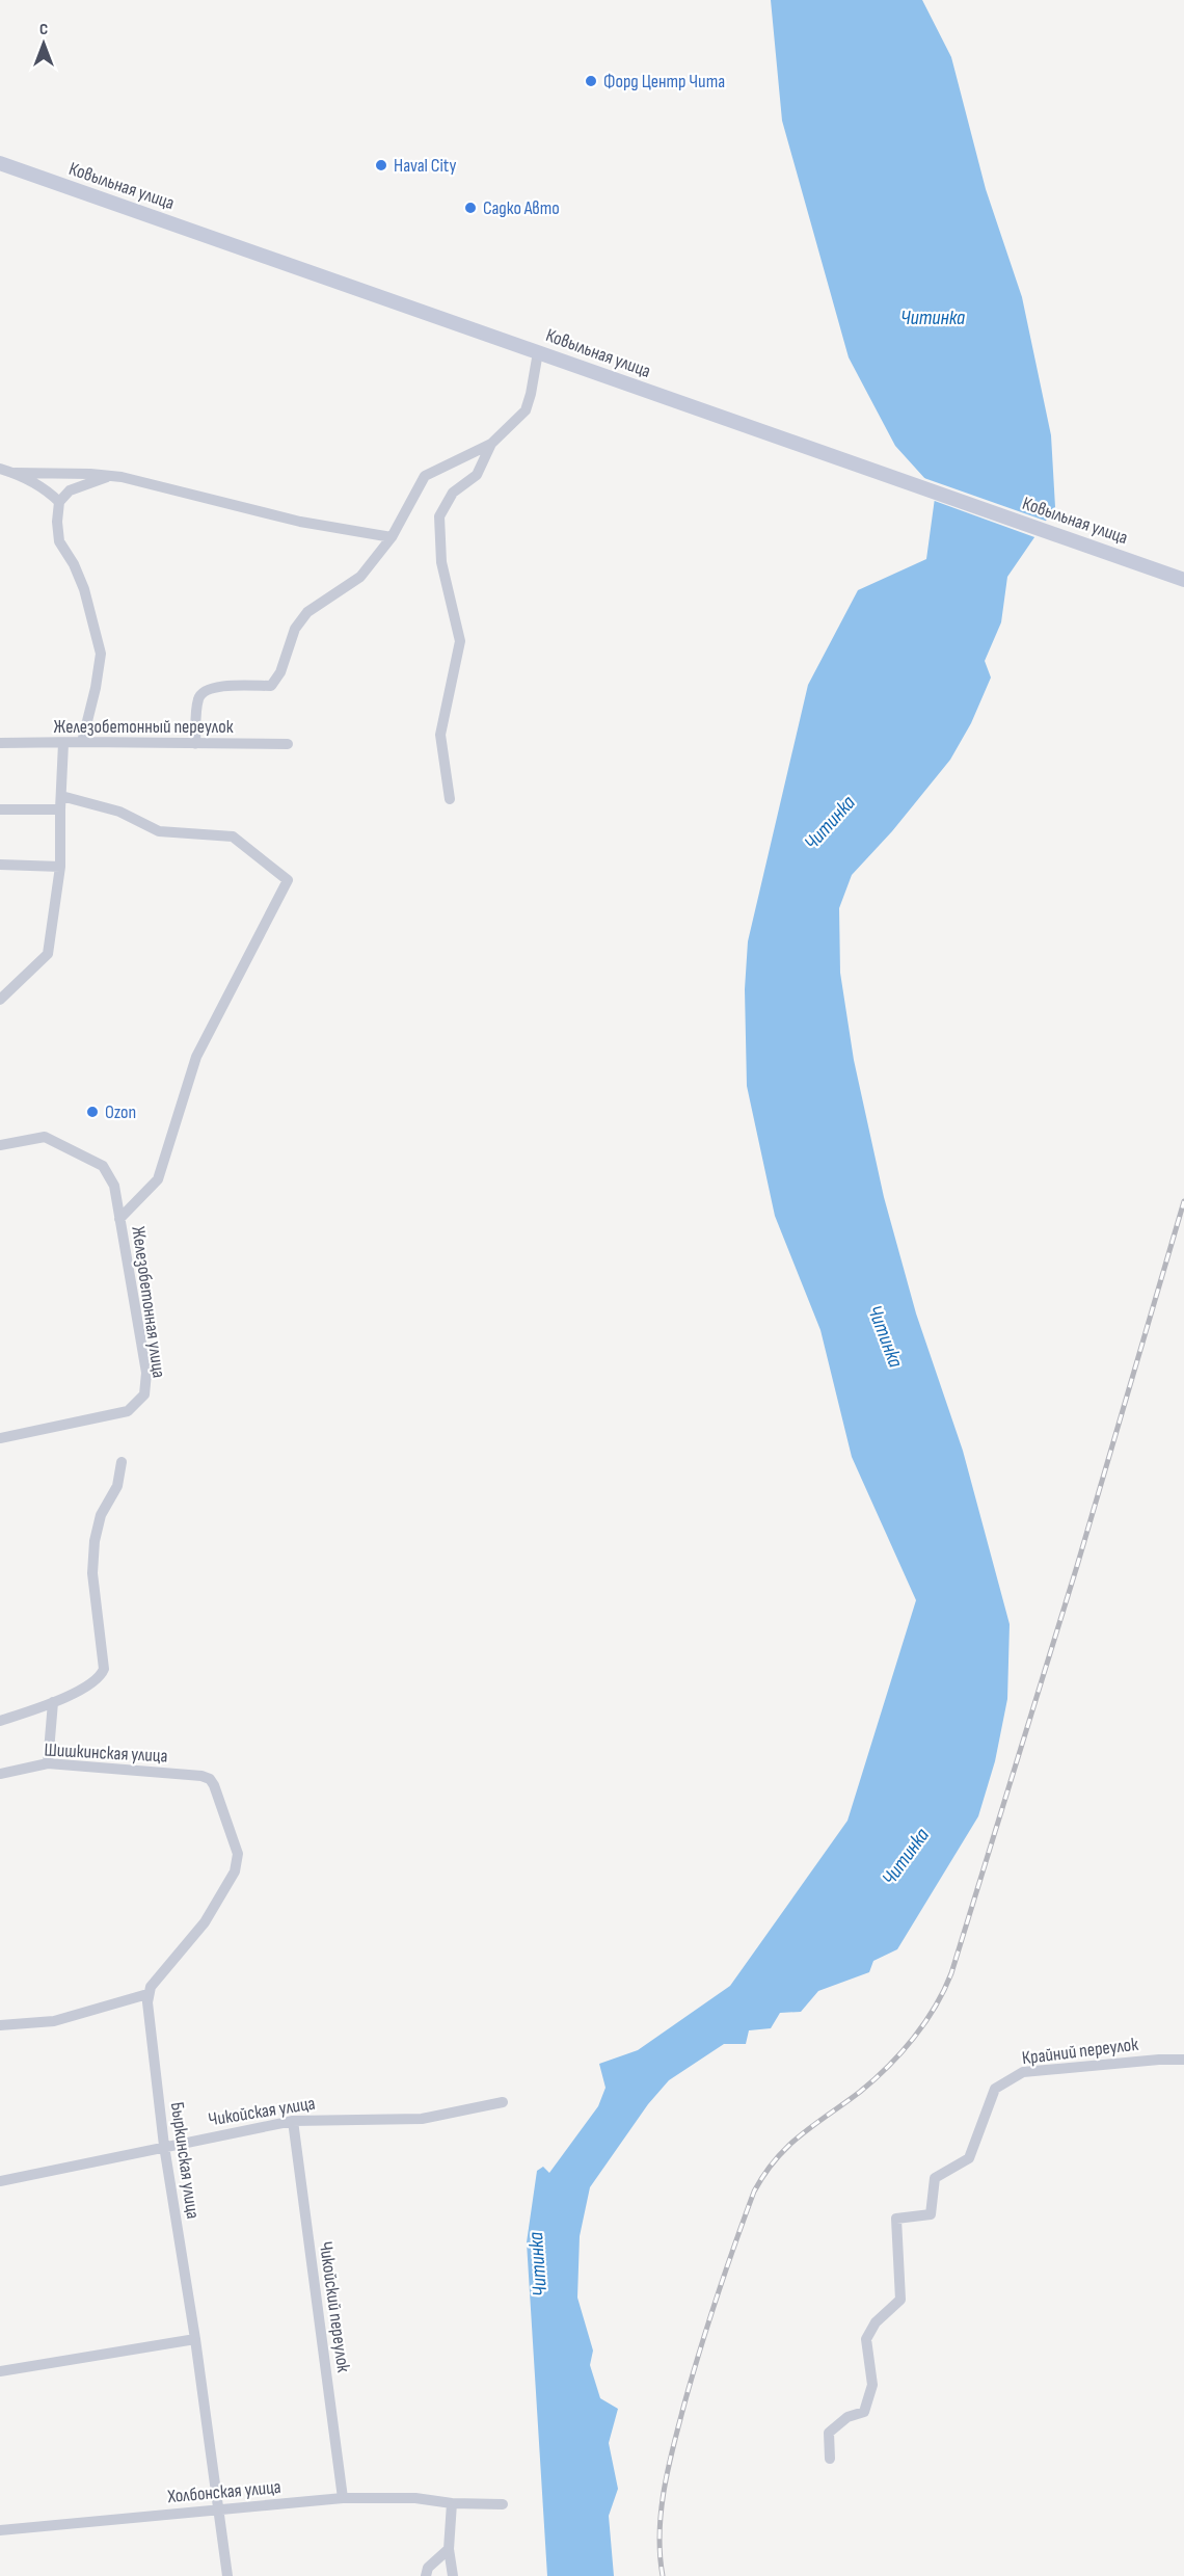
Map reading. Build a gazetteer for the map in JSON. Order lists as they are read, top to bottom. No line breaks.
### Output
{"streets":{"main road":["Ковыльная улица"],"street":["Железобетонный переулок","Железобетонная улица","Шишкинская улица","Крайний переулок","Чикойская улица","Быркинская улица","Чикойский переулок","Холбонская улица"]},"crossings":[["Шишкинская улица","Быркинская улица"],["Чикойская улица","Быркинская улица"],["Чикойская улица","Чикойский переулок"],["Быркинская улица","Холбонская улица"],["Чикойский переулок","Холбонская улица"]],"water":["Читинка"],"places":["Форд Центр Чита","Haval Сity","Садко Авто","Ozon"],"north":"top"}
